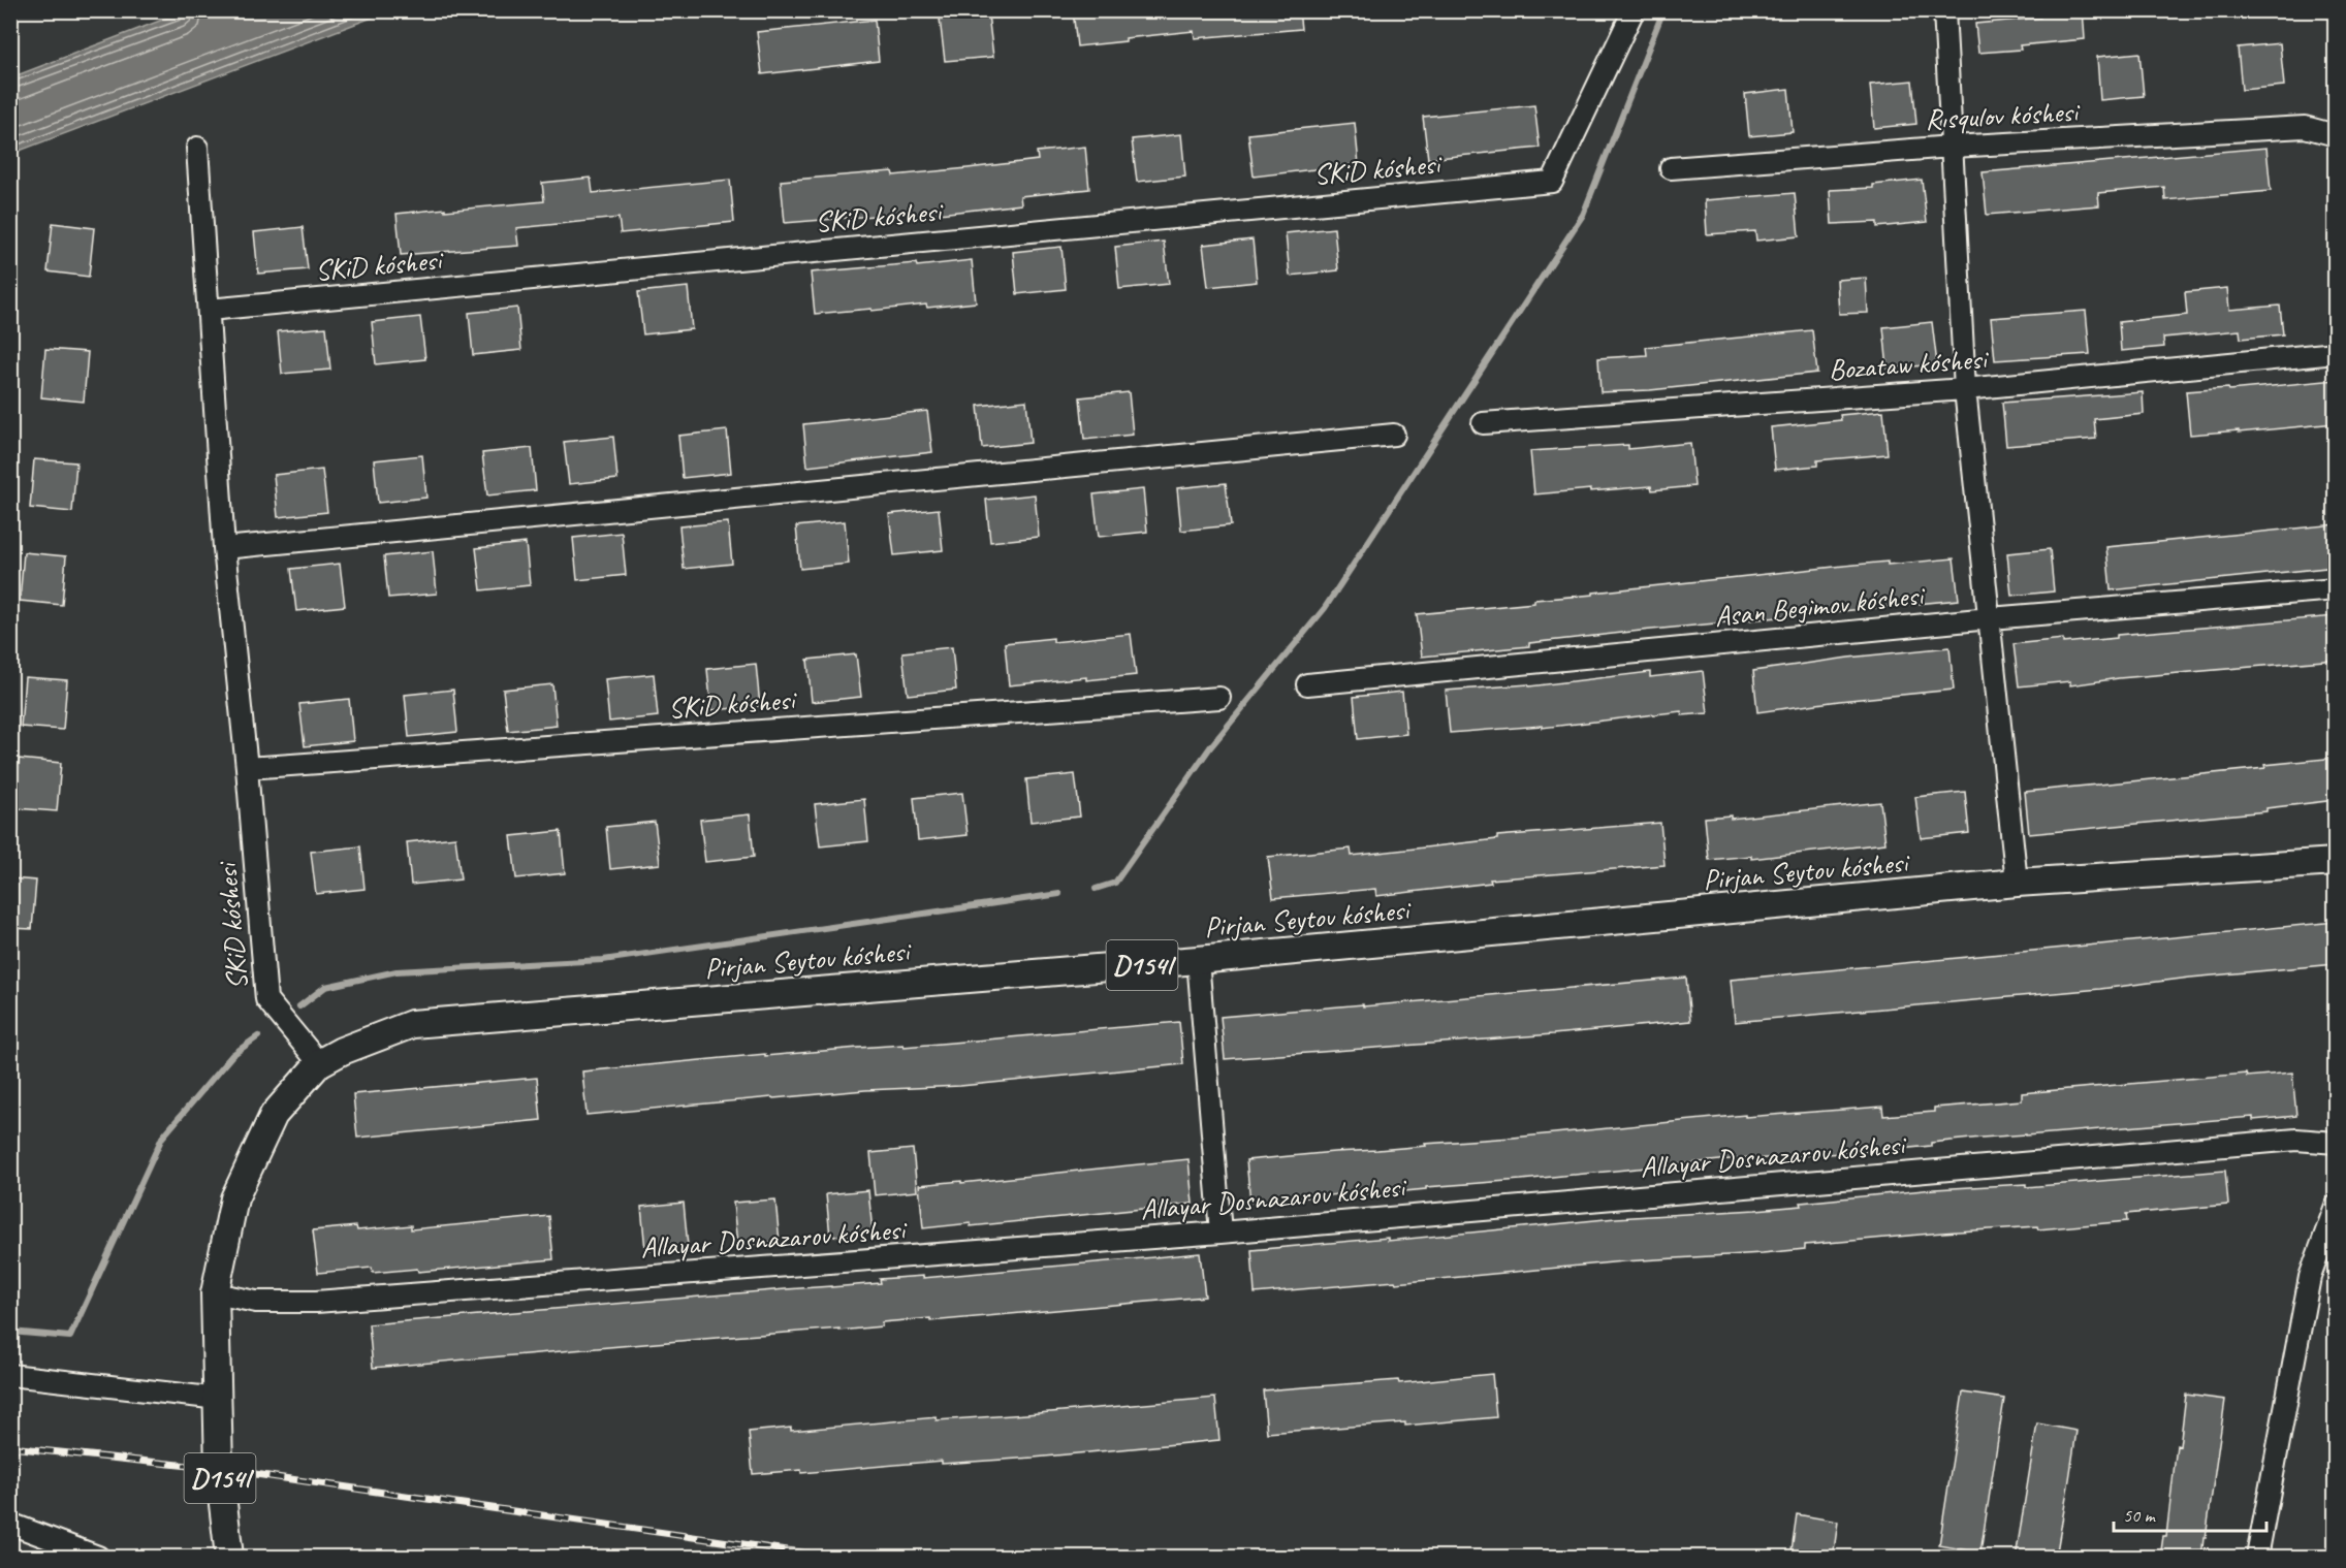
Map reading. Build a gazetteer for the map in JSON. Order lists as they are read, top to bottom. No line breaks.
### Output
{"streets":{"main road":["Pirjan Seytov kóshesi","D154l"],"street":["Rısqulov kóshesi","SKiD kóshesi","Bozataw kóshesi","Asan Begimov kóshesi","Allayar Dosnazarov kóshesi"]},"crossings":[["SKiD kóshesi","Pirjan Seytov kóshesi"],["Pirjan Seytov kóshesi","D154l"],["Pirjan Seytov kóshesi","Allayar Dosnazarov kóshesi"]],"scale_bar":"50 m"}
